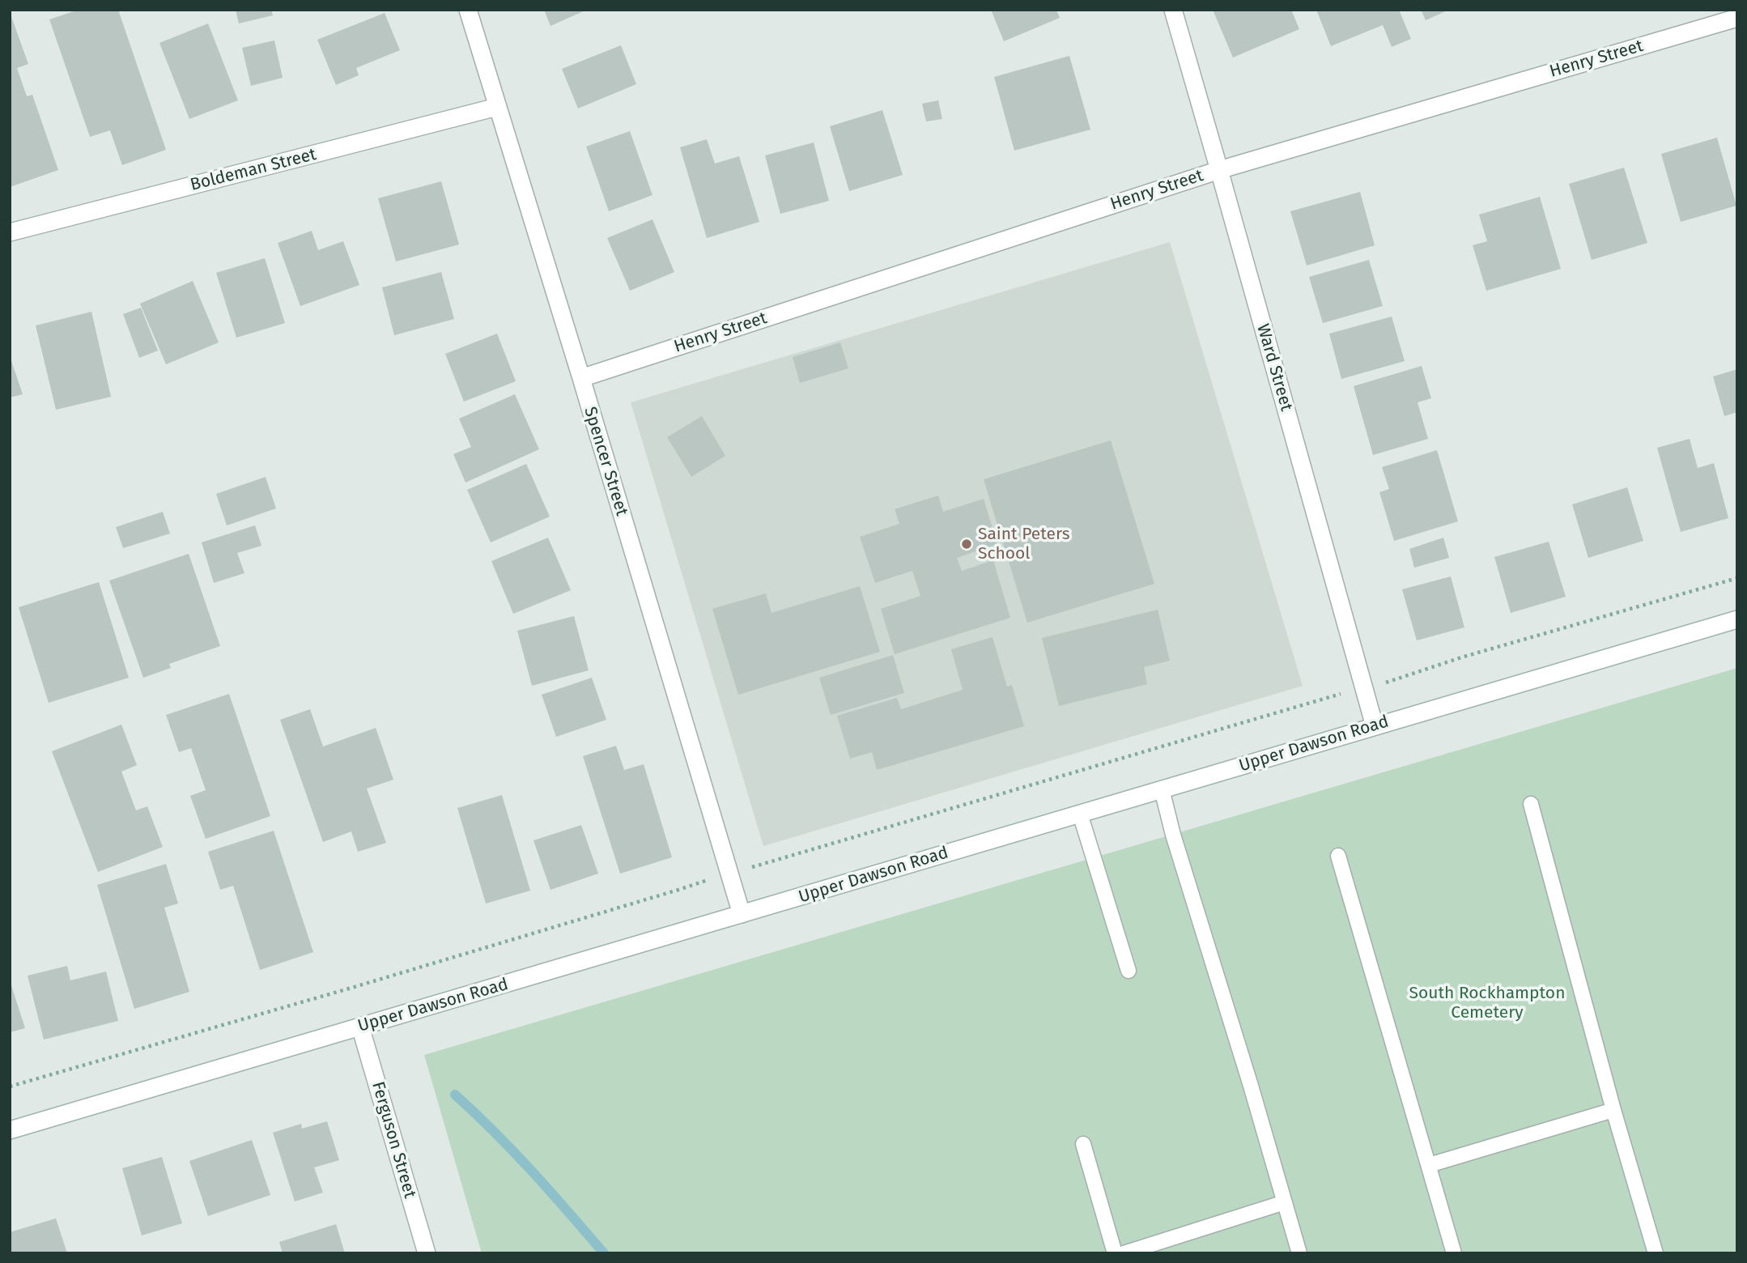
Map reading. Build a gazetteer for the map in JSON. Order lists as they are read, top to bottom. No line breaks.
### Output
{"streets":{"street":["Henry Street","Boldeman Street","Ward Street","Spencer Street","Upper Dawson Road","Ferguson Street"]},"crossings":[["Henry Street","Ward Street"],["Henry Street","Spencer Street"],["Boldeman Street","Spencer Street"],["Ward Street","Upper Dawson Road"],["Spencer Street","Upper Dawson Road"],["Upper Dawson Road","Ferguson Street"]],"parks":["South Rockhampton Cemetery"],"places":["Saint Peters School"]}
